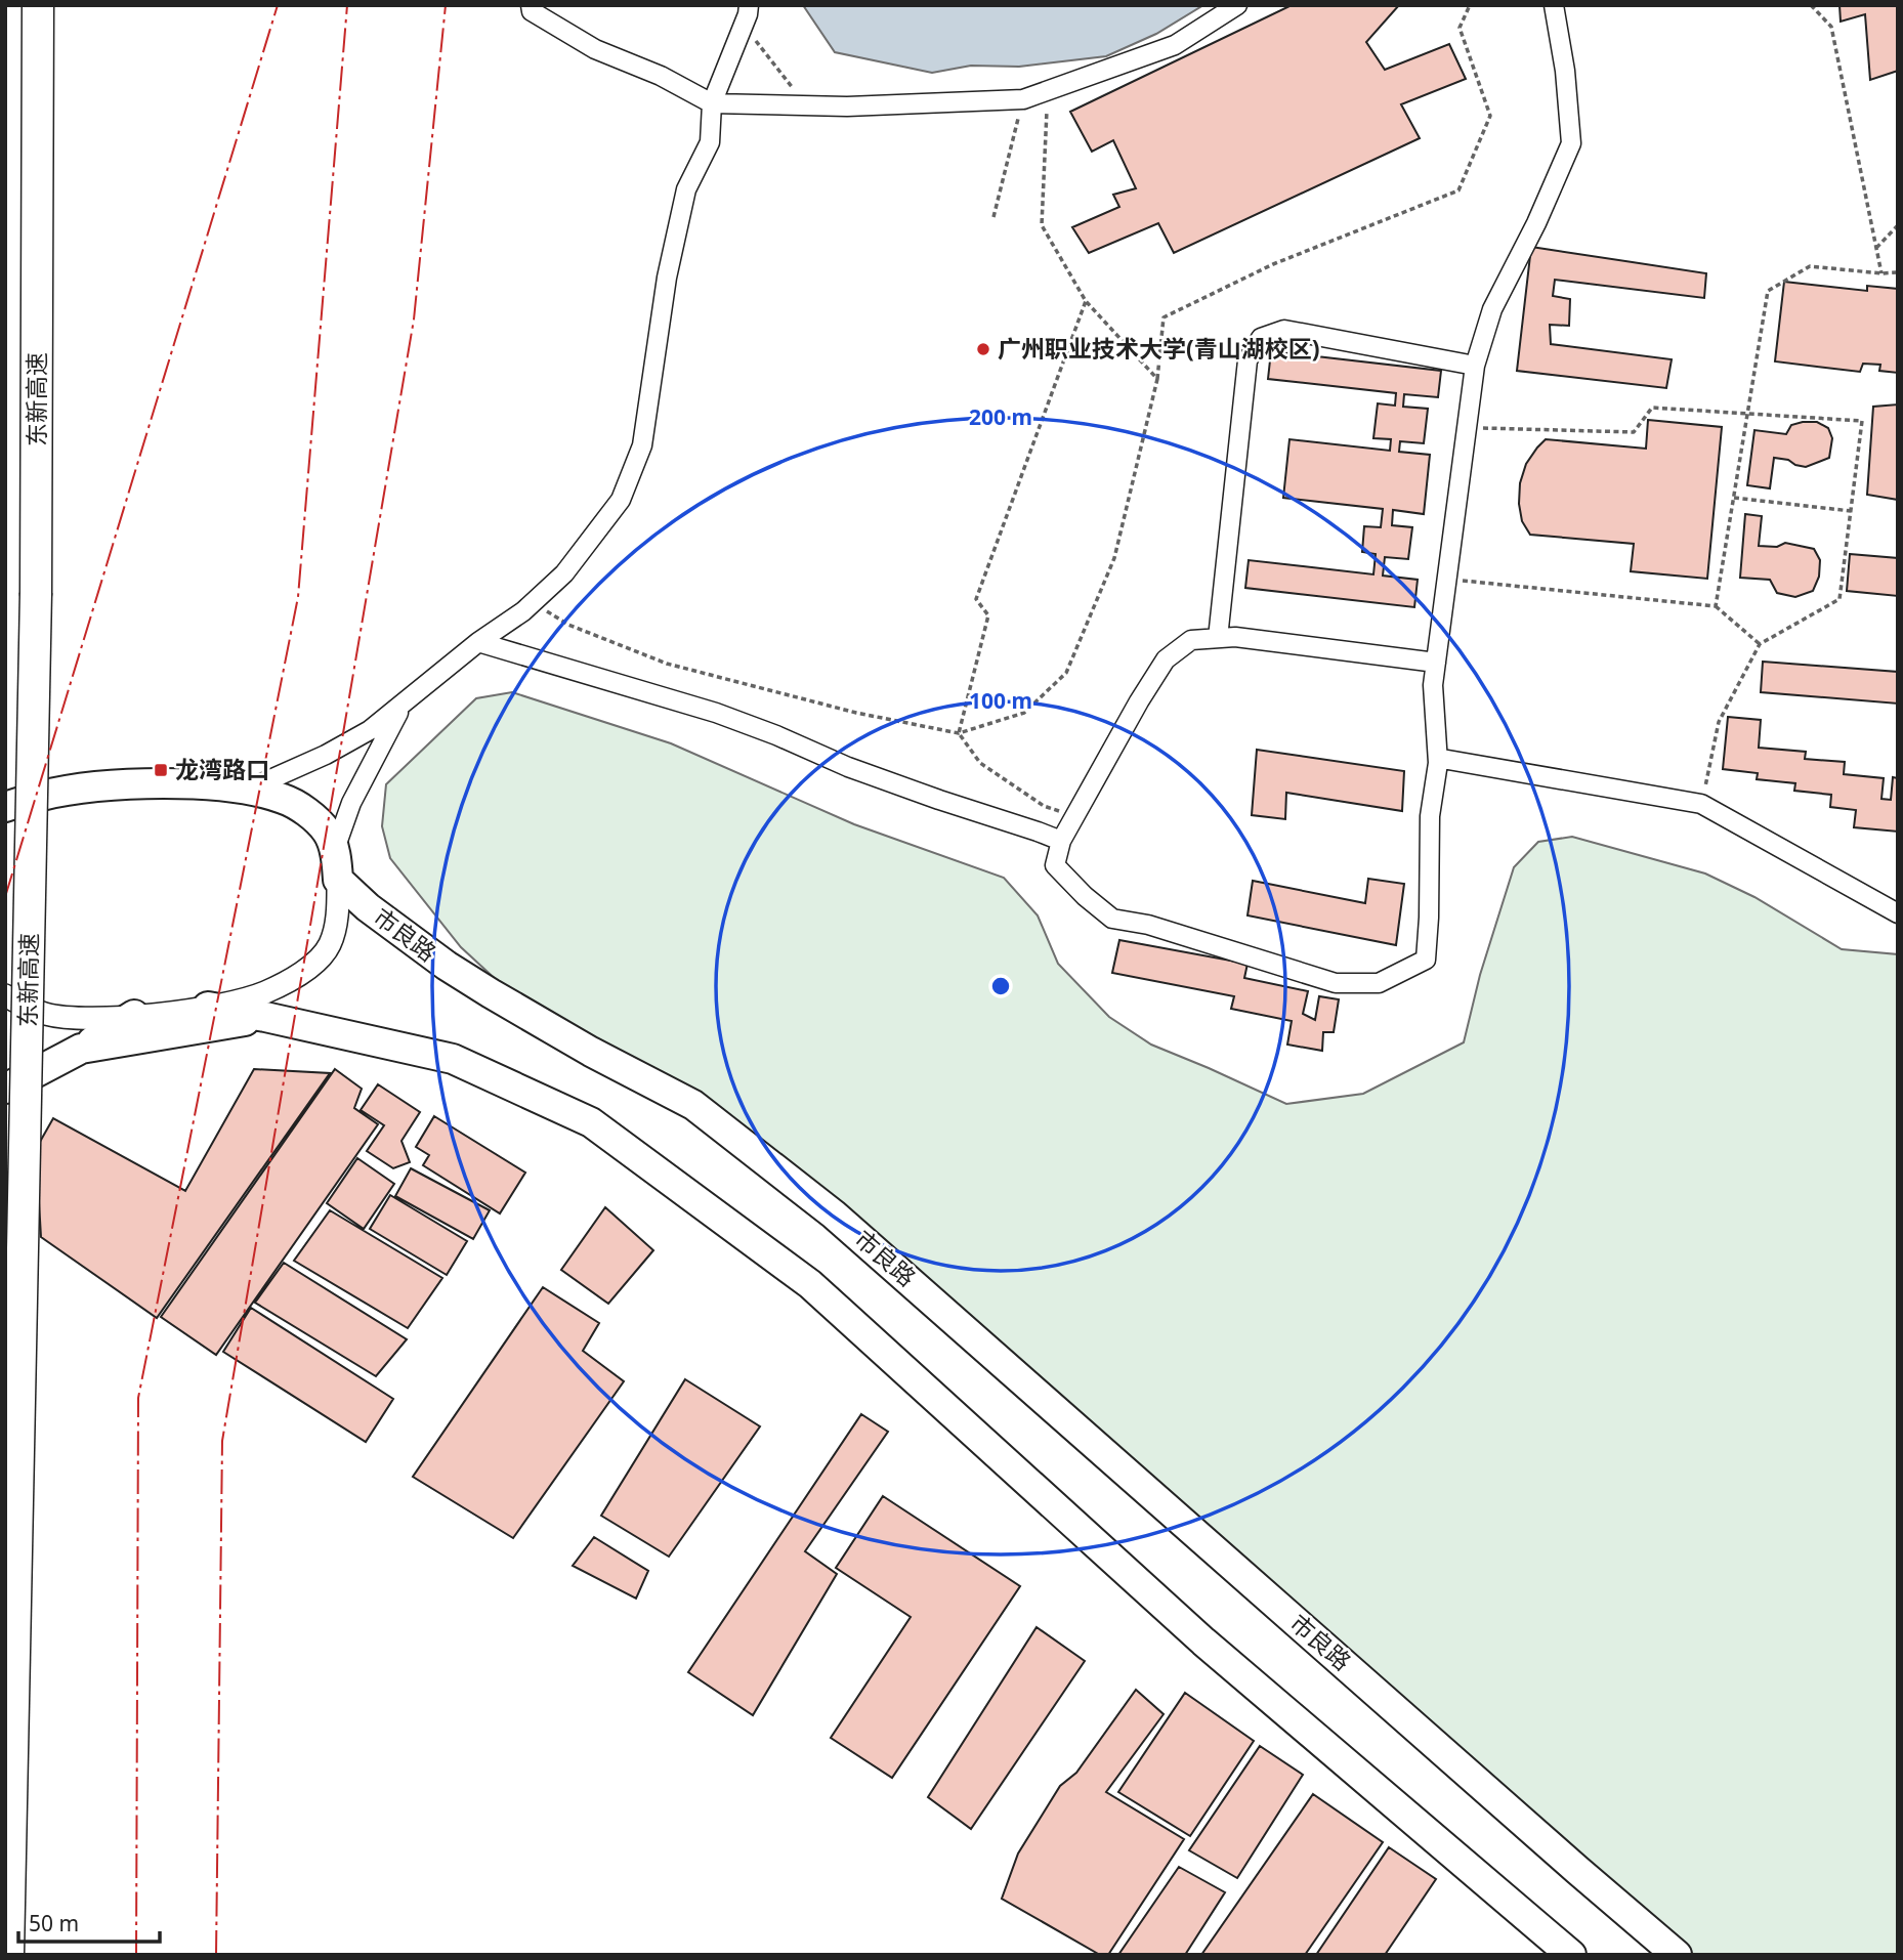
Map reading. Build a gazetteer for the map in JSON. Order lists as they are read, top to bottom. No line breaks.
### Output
{"streets":{"highway":["东新高速","市良路"]},"places":{"other":["广州职业技术大学(青山湖校区)"],"transit":["龙湾路口"]},"scale_bar":"50 m","rings":["200 m","100 m"]}
